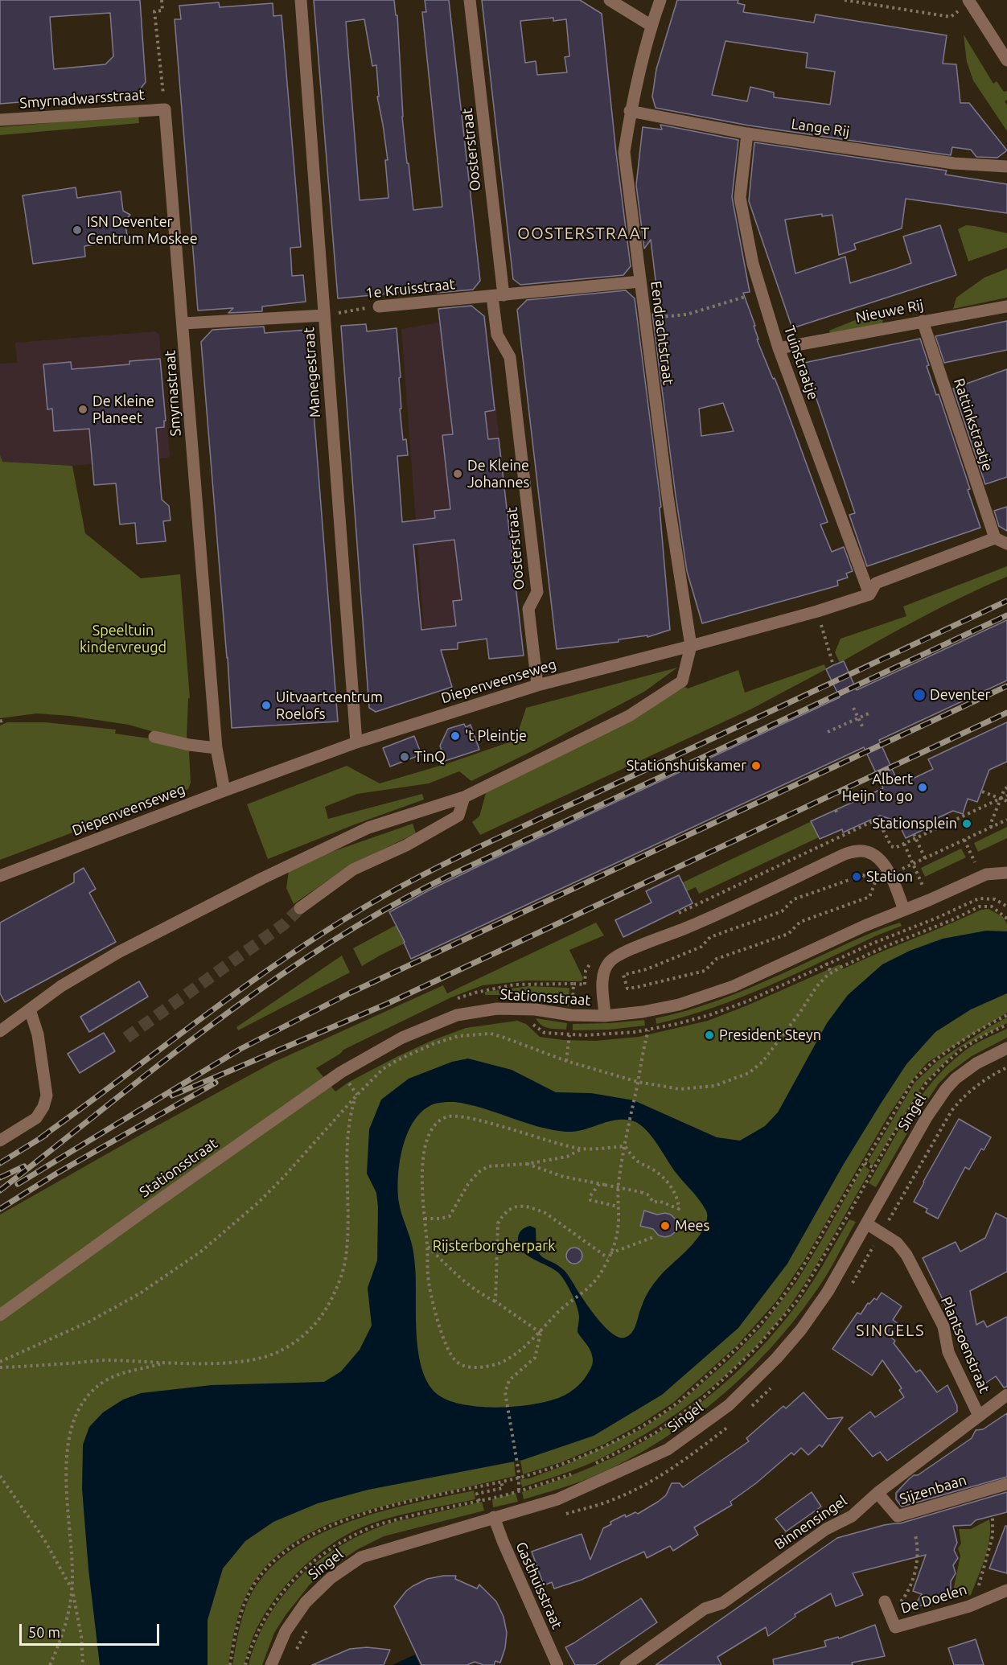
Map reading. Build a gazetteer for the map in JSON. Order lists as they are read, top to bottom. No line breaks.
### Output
{"streets":{"street":["Smyrnadwarsstraat","Lange Rij","Oosterstraat","1e Kruisstraat","Nieuwe Rij","Eendrachtstraat","Tuinstraatje","Manegestraat","Smyrnastraat","Rattinkstraatje","Diepenveenseweg","Stationsstraat","Singel","Plantsoenstraat","Sijzenbaan","Binnensingel","Gasthuisstraat","De Doelen"]},"crossings":[["Smyrnadwarsstraat","Smyrnastraat"],["Lange Rij","Eendrachtstraat"],["Lange Rij","Tuinstraatje"],["Oosterstraat","1e Kruisstraat"],["Oosterstraat","Diepenveenseweg"],["1e Kruisstraat","Eendrachtstraat"],["1e Kruisstraat","Manegestraat"],["Nieuwe Rij","Tuinstraatje"],["Nieuwe Rij","Rattinkstraatje"],["Eendrachtstraat","Diepenveenseweg"],["Tuinstraatje","Diepenveenseweg"],["Manegestraat","Diepenveenseweg"],["Smyrnastraat","Diepenveenseweg"],["Rattinkstraatje","Diepenveenseweg"],["Singel","Plantsoenstraat"],["Singel","Gasthuisstraat"],["Plantsoenstraat","Binnensingel"],["Sijzenbaan","Binnensingel"]],"districts":["OOSTERSTRAAT","SINGELS"],"parks":["Speeltuin kindervreugd","Rijsterborgherpark"],"places":["ISN Deventer Centrum Moskee","De Kleine Planeet","De Kleine Johannes","Deventer","Uitvaartcentrum Roelofs","'t Pleintje","TinQ","Stationshuiskamer","Albert Heijn to go","Stationsplein","Station","President Steyn","Mees"],"scale_bar":"50 m"}
